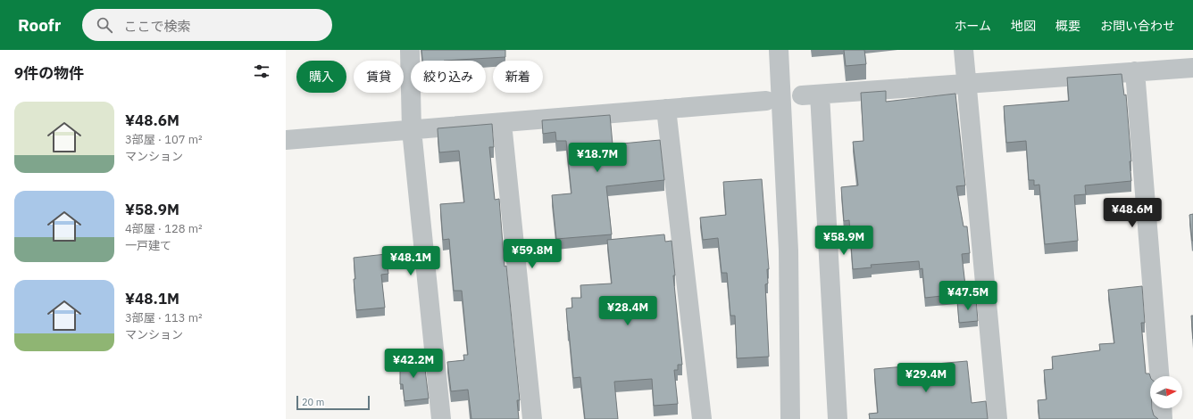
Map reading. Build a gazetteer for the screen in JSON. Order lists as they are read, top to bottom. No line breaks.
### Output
{"scale_bar":"20 m","north":"right","page":{"header":"Roofr","search":"ここで検索","nav":["ホーム","地図","概要","お問い合わせ"],"heading":"9件の物件","chip":["購入","賃貸","絞り込み","新着"],"list":[{"name":"¥48.6M","note":"3部屋 · 107 m² · マンション"},{"name":"¥58.9M","note":"4部屋 · 128 m² · 一戸建て"},{"name":"¥48.1M","note":"3部屋 · 113 m² · マンション"}],"price":["¥18.7M","¥48.6M","¥58.9M","¥59.8M","¥48.1M","¥47.5M","¥28.4M","¥42.2M","¥29.4M"],"scale":"20 m"}}
